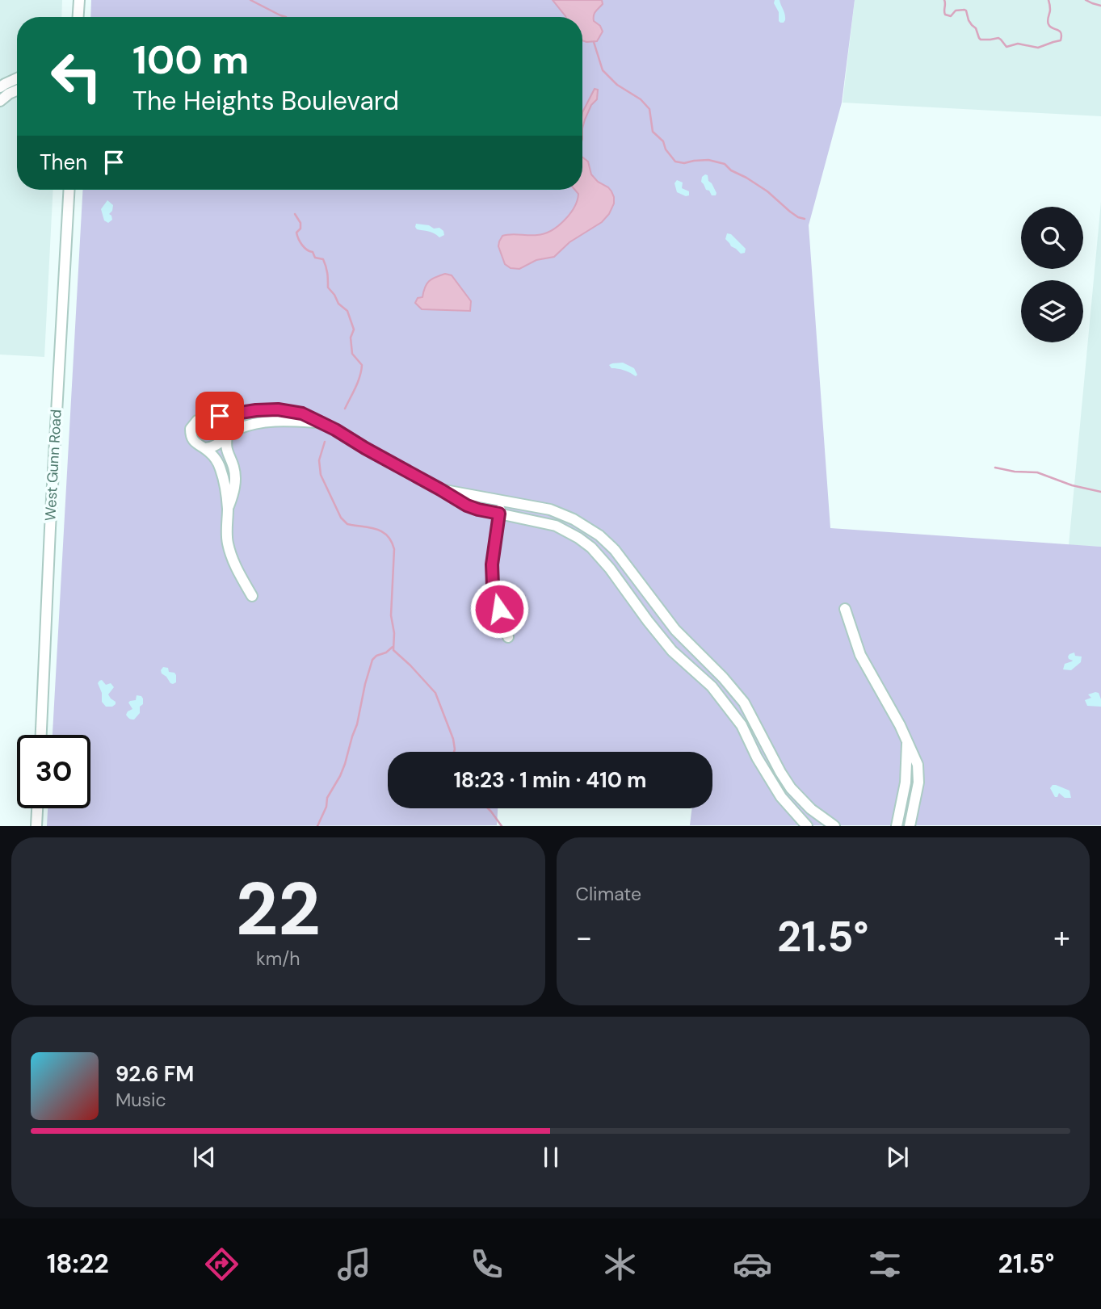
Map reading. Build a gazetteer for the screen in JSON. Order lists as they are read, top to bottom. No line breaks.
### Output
{"streets":{"street":["West Gunn Road"]},"page":{"turn":["100 m","The Heights Boulevard"],"then":"Then","limit":"30","trip":"18:23 · 1 min · 410 m","tile":[["22","km/h"],"Climate"],"heat":["−","21.5°","+"],"song":["92.6 FM","Music"],"tabs":["18:22","21.5°"]}}
